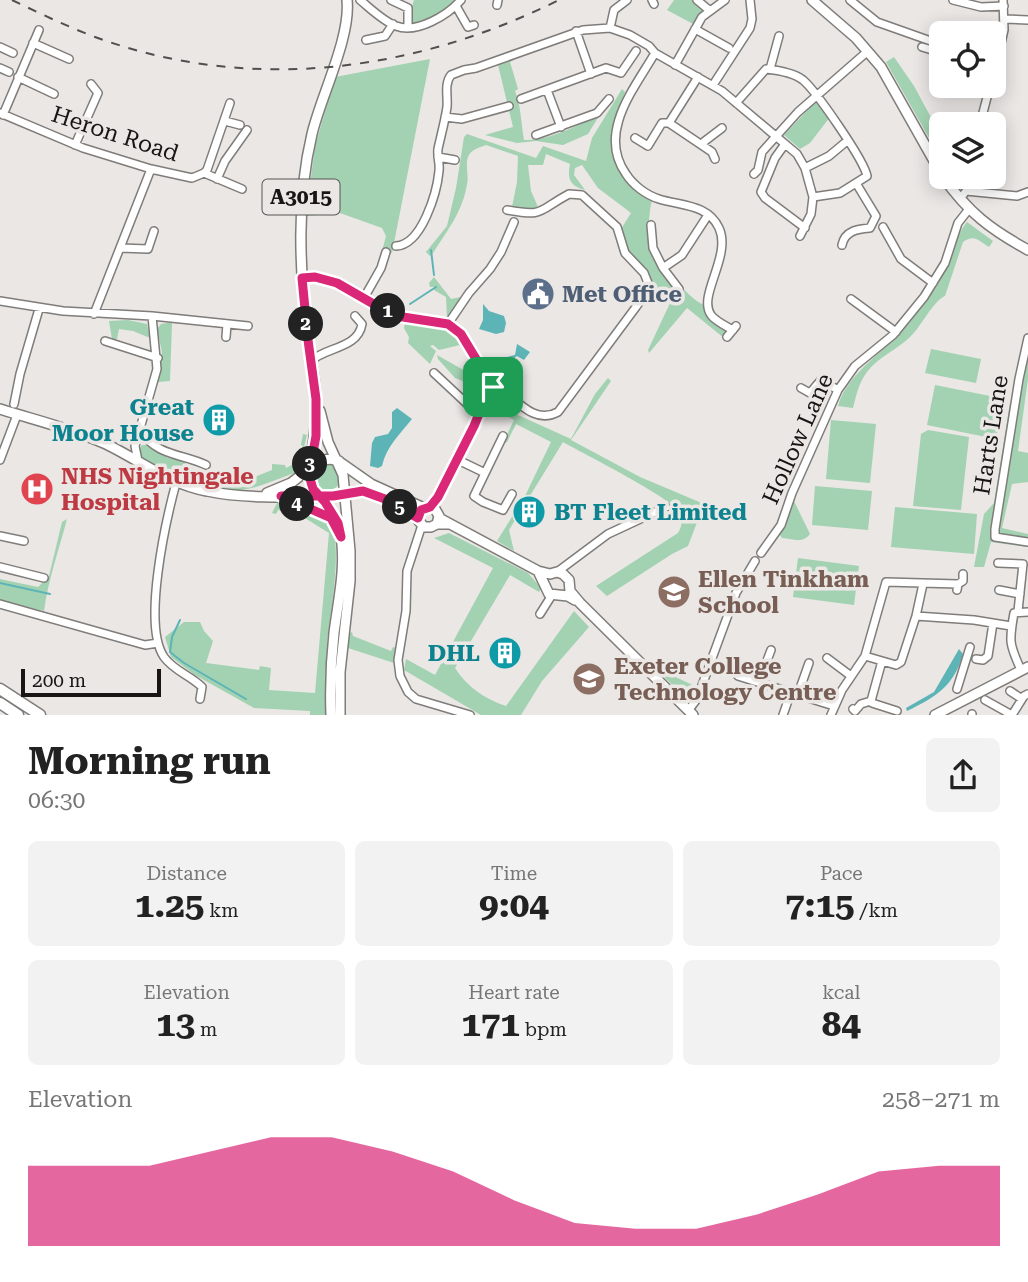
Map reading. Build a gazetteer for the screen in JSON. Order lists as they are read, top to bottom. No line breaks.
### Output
{"streets":{"main road":["A3015"],"street":["Heron Road","Harts Lane","Hollow Lane"]},"places":{"public building":["Met Office"],"building":["Great Moor House","BT Fleet Limited","DHL"],"hospital":["NHS Nightingale Hospital"],"school or university":["Ellen Tinkham School","Exeter College Technology Centre"]},"scale_bar":"200 m","page":{"pins":["1","2","3","4","5"],"scale":"200 m","heading":["Morning run","06:30"],"stats":[["Distance","1.25 km"],["Time","9:04"],["Pace","7:15 /km"],["Elevation","13 m"],["Heart rate","171 bpm"],["kcal","84"]],"chart":["Elevation","258–271 m"]}}
